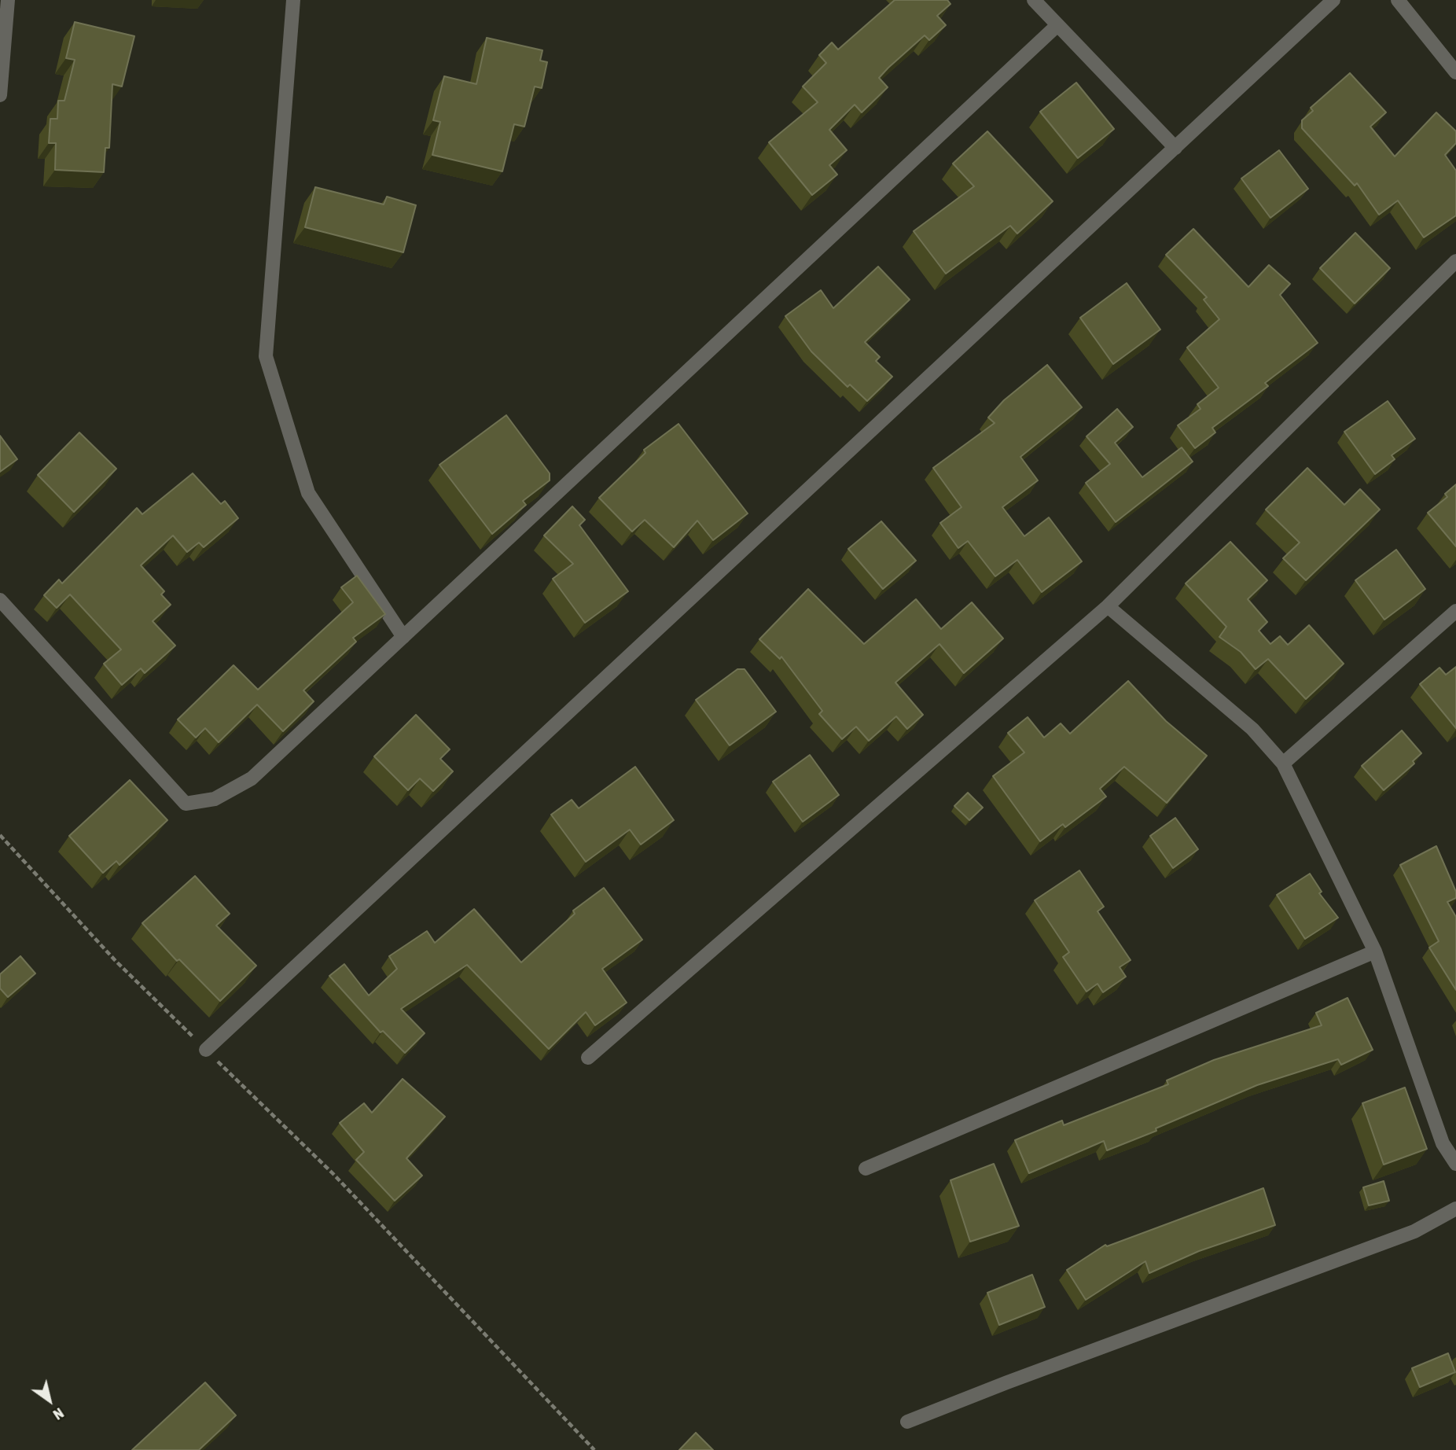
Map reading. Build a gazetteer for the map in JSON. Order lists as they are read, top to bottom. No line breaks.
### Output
{"north":"bottom right"}
